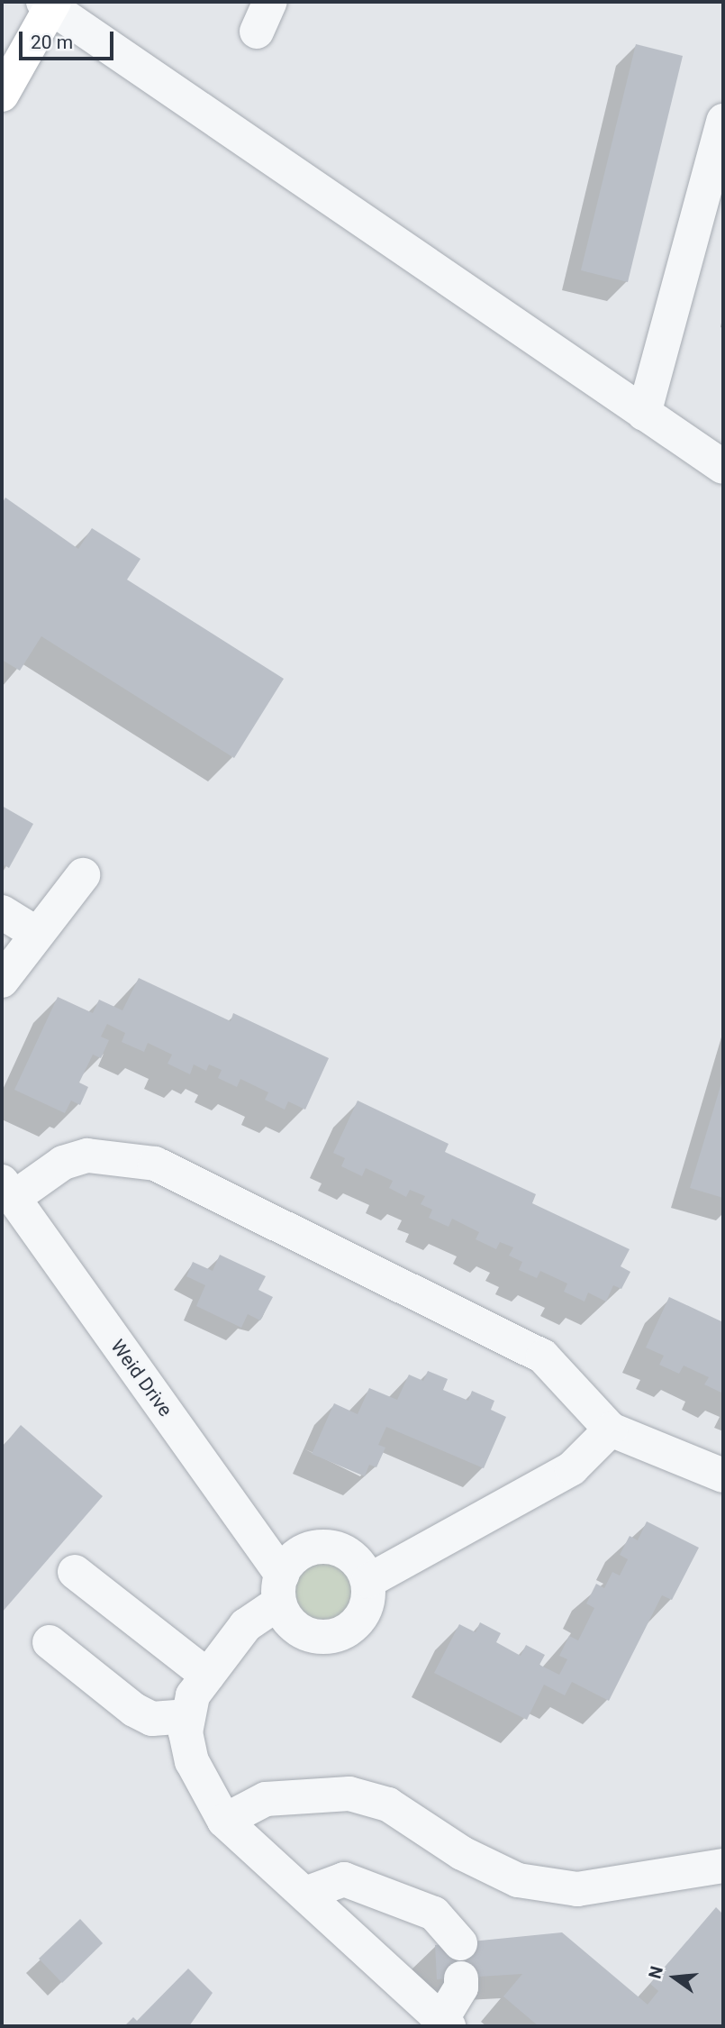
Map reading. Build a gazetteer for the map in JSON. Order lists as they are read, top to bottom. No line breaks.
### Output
{"streets":{"street":["Weid Drive"]},"scale_bar":"20 m","north":"left"}
